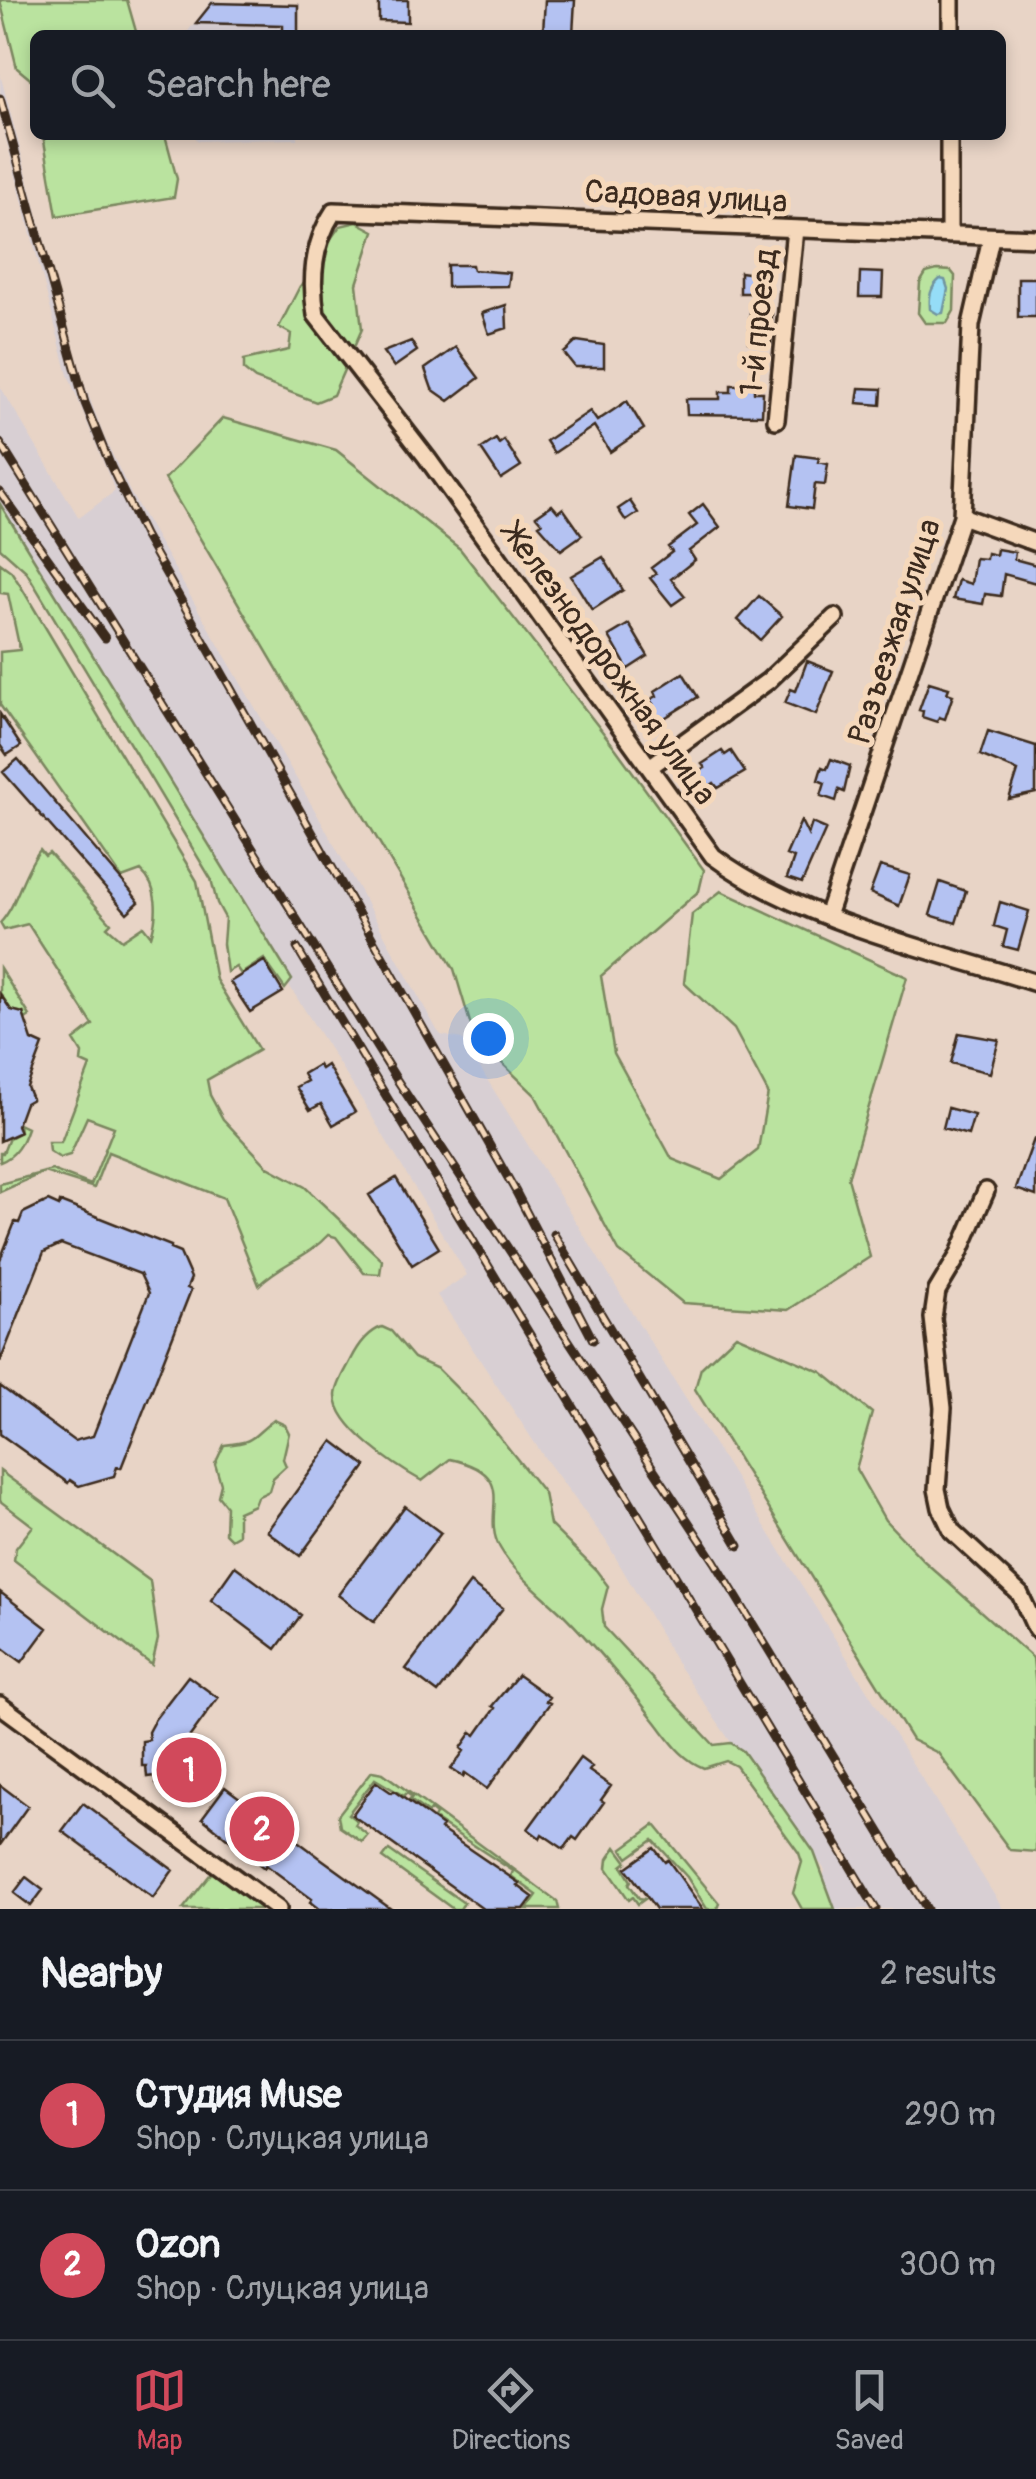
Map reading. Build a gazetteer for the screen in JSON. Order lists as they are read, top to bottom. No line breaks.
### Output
{"streets":{"street":["Садовая улица","1-й проезд","Разъезжая улица","Железнодорожная улица"]},"crossings":[["Садовая улица","1-й проезд"],["Садовая улица","Разъезжая улица"],["Садовая улица","Железнодорожная улица"],["Разъезжая улица","Железнодорожная улица"]],"page":{"search":"Search here","pins":["1","2"],"heading":["Nearby","2 results"],"list":[{"mark":"1","name":"Студия Muse","note":"Shop · Слуцкая улица","value":"290 m"},{"mark":"2","name":"Ozon","note":"Shop · Слуцкая улица","value":"300 m"}],"nav":["Map","Directions","Saved"]}}
